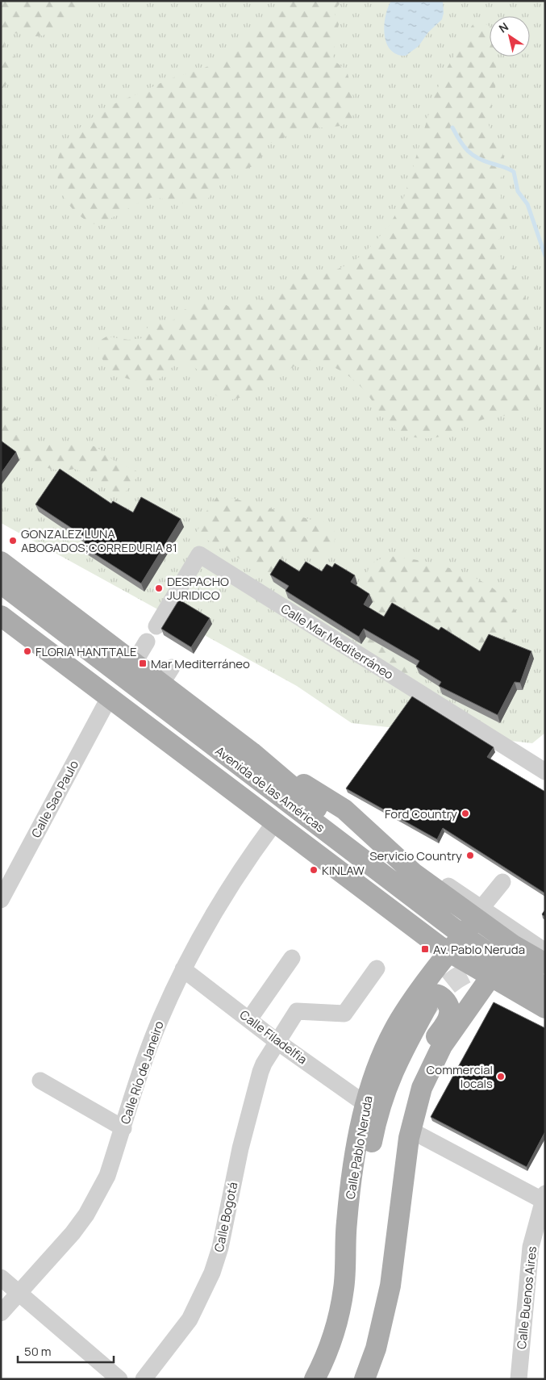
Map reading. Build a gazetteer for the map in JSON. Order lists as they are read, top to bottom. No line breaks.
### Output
{"streets":{"main road":["Avenida de las Américas","Calle Pablo Neruda"],"street":["Calle Mar Mediterráneo","Calle Sao Paulo","Calle Filadelfia","Calle Río de Janeiro","Calle Bogotá","Calle Buenos Aires"]},"crossings":[["Avenida de las Américas","Calle Sao Paulo"],["Avenida de las Américas","Calle Río de Janeiro"],["Avenida de las Américas","Calle Pablo Neruda"],["Calle Filadelfia","Calle Río de Janeiro"],["Calle Filadelfia","Calle Pablo Neruda"],["Calle Filadelfia","Calle Bogotá"]],"places":{"other":["GONZALEZ LUNA ABOGADOS;CORREDURIA 81","DESPACHO JURIDICO","FLORIA HANTTALE","Ford Country","Servicio Country","KINLAW","Commercial locals"],"transit":["Mar Mediterráneo","Av. Pablo Neruda"]},"scale_bar":"50 m","north":"top left"}
